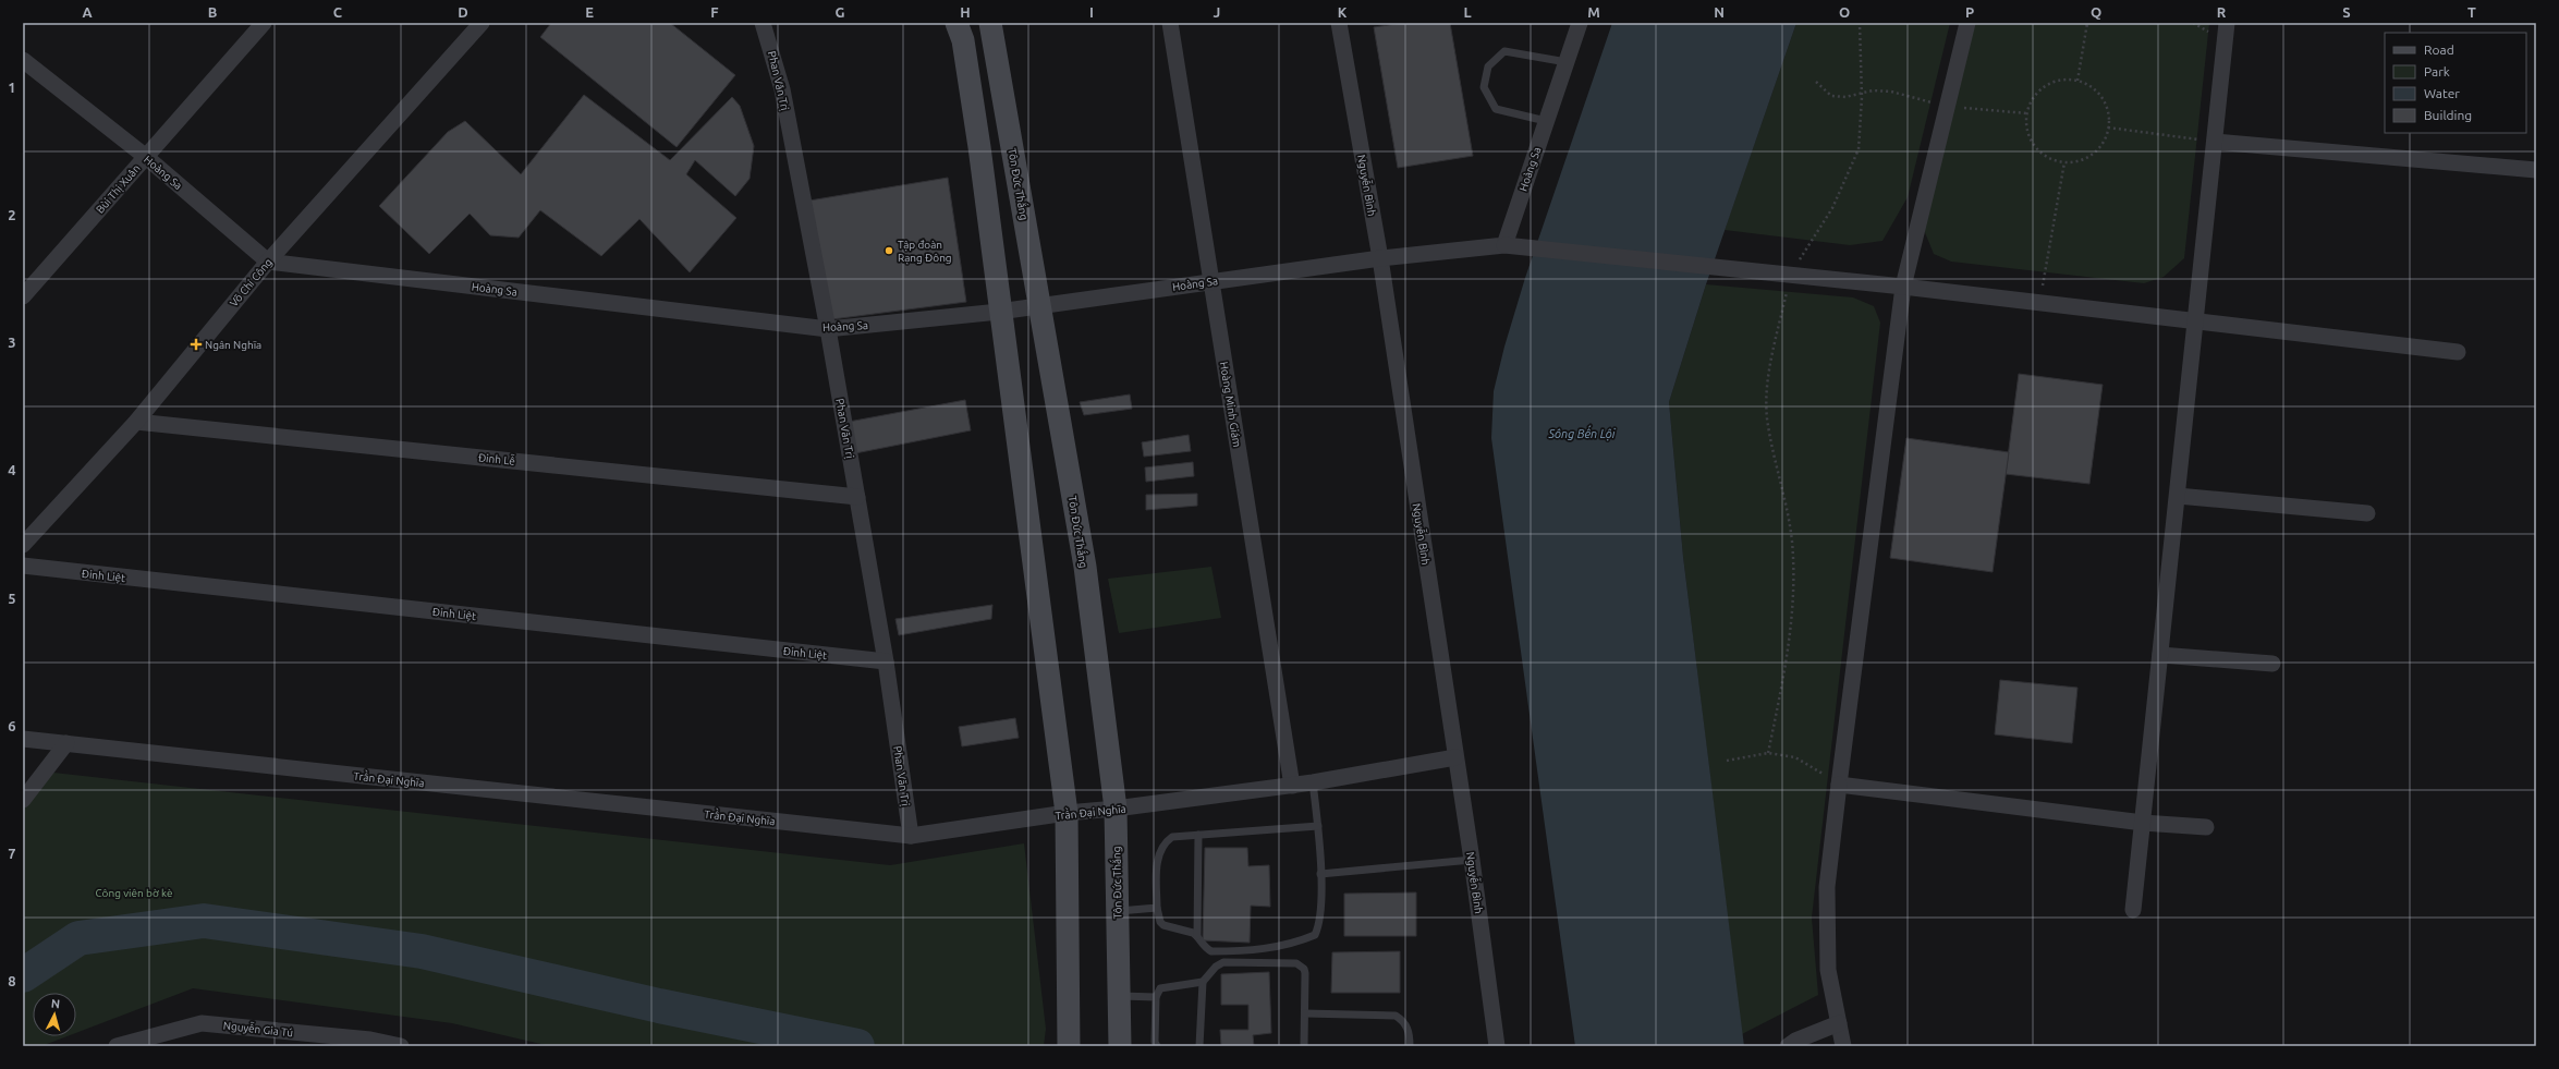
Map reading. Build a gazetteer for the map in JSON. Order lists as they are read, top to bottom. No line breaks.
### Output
{"streets":{"main road":["Tôn Đức Thắng"],"street":["Phan Văn Trị","Hoàng Sa","Nguyễn Bình","Bùi Thị Xuân","Võ Chí Công","Hoàng Minh Giám","Đinh Lễ","Đinh Liệt","Trần Đại Nghĩa","Nguyễn Gia Tú"]},"crossings":[["Phan Văn Trị","Hoàng Sa"],["Phan Văn Trị","Đinh Lễ"],["Phan Văn Trị","Đinh Liệt"],["Phan Văn Trị","Trần Đại Nghĩa"],["Hoàng Sa","Tôn Đức Thắng"],["Hoàng Sa","Nguyễn Bình"],["Hoàng Sa","Bùi Thị Xuân"],["Hoàng Sa","Võ Chí Công"],["Hoàng Sa","Hoàng Minh Giám"],["Tôn Đức Thắng","Trần Đại Nghĩa"],["Nguyễn Bình","Trần Đại Nghĩa"],["Võ Chí Công","Đinh Lễ"],["Hoàng Minh Giám","Trần Đại Nghĩa"]],"water":["Sông Bến Lội"],"parks":["Công viên bờ kè"],"places":{"other":["Tập đoàn Rạng Đông"],"health":["Ngân Nghĩa"]},"legend":["Road","Park","Water","Building"],"north":"top","grid":{"columns":["A","B","C","D","E","F","G","H","I","J","K","L","M","N","O","P","Q","R","S","T"],"rows":["1","2","3","4","5","6","7","8"]}}
